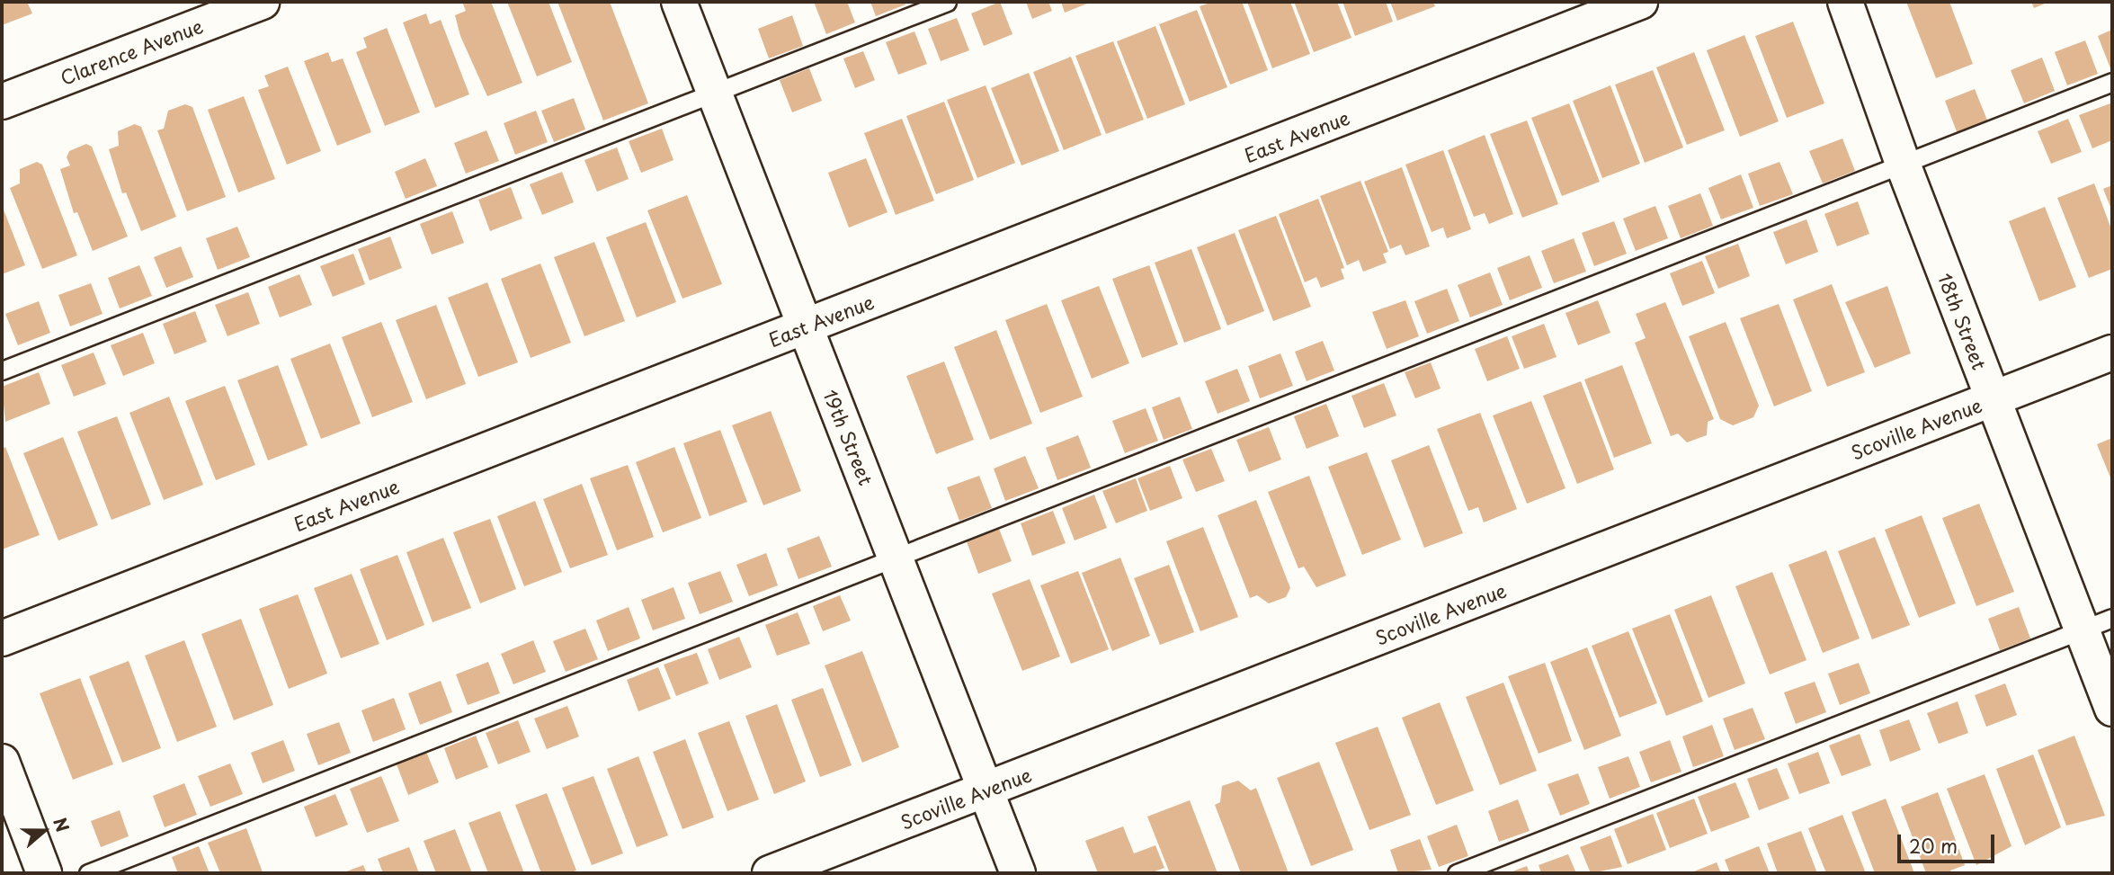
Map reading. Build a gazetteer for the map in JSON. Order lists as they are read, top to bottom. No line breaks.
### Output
{"streets":{"street":["Clarence Avenue","East Avenue","18th Street","Scoville Avenue","19th Street"]},"crossings":[["East Avenue","19th Street"],["18th Street","Scoville Avenue"],["Scoville Avenue","19th Street"]],"scale_bar":"20 m","north":"right"}
